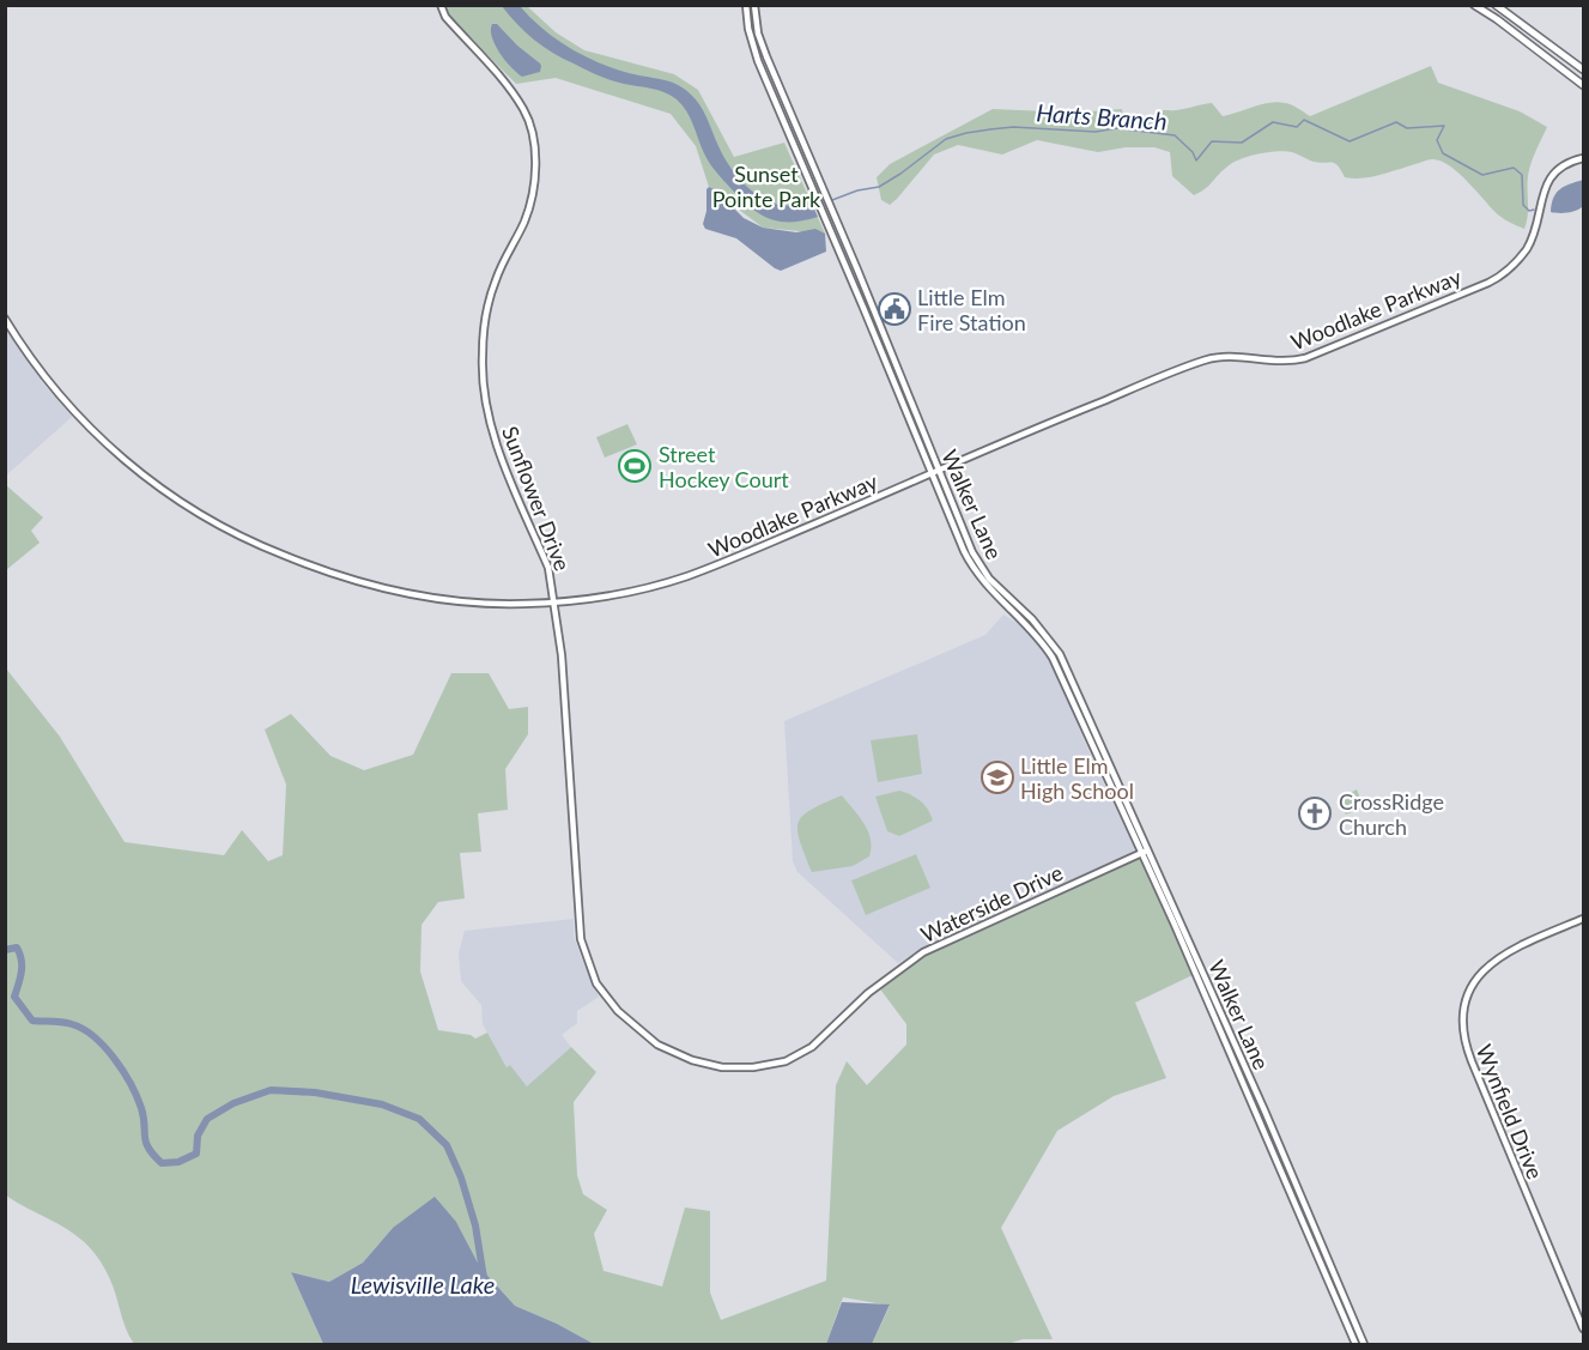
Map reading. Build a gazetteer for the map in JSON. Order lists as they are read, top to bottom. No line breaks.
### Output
{"streets":{"street":["Woodlake Parkway","Sunflower Drive","Walker Lane","Waterside Drive","Wynfield Drive"]},"crossings":[["Woodlake Parkway","Sunflower Drive"],["Woodlake Parkway","Walker Lane"],["Sunflower Drive","Waterside Drive"],["Walker Lane","Waterside Drive"]],"water":["Harts Branch","Lewisville Lake"],"parks":["Sunset Pointe Park"],"places":{"public building":["Little Elm Fire Station"],"sports":["Street Hockey Court"],"school or university":["Little Elm High School"],"church":["CrossRidge Church"]}}
